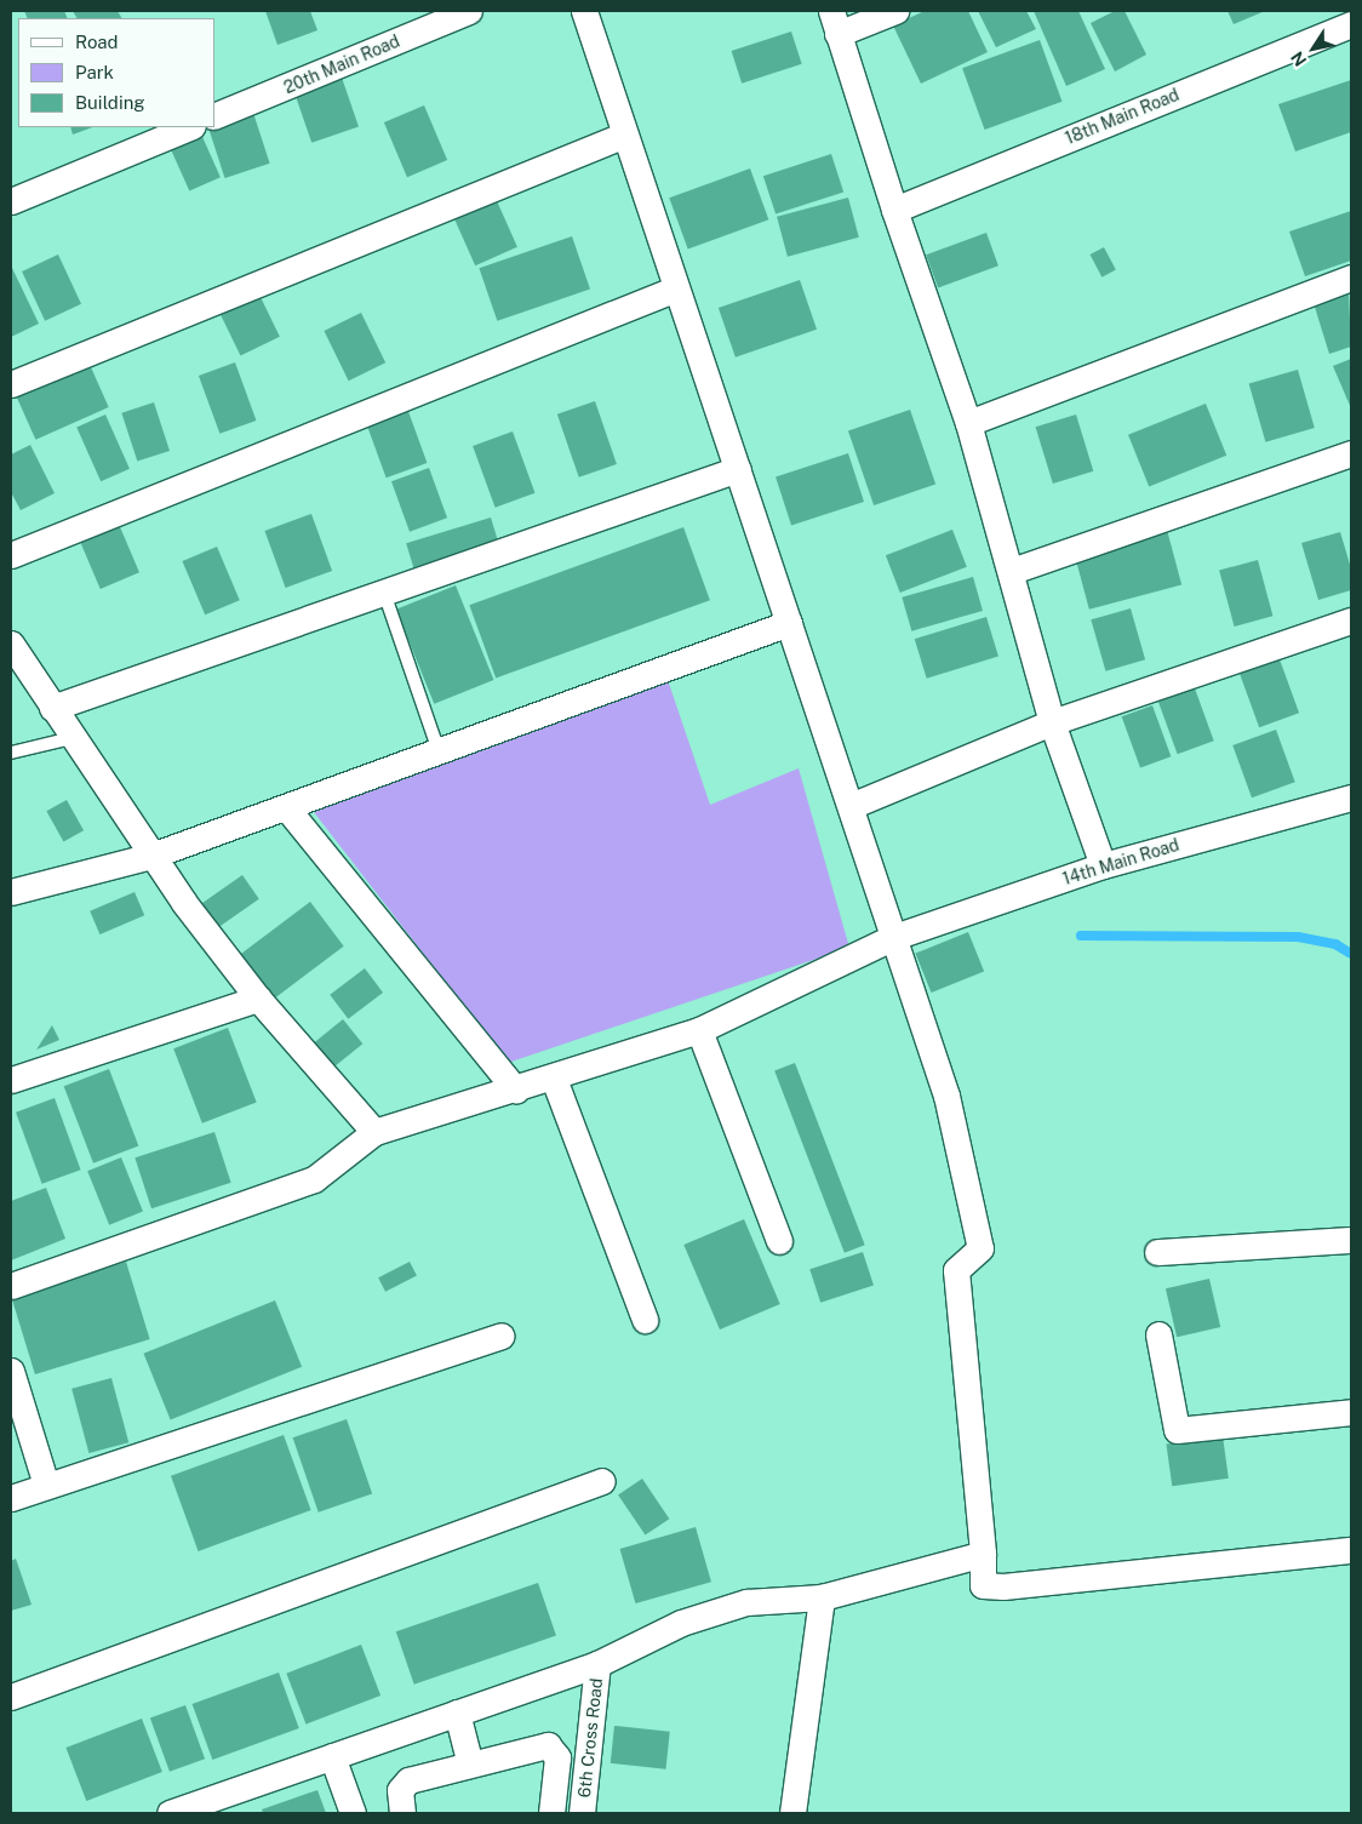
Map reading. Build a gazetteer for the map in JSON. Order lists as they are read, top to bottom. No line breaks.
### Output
{"streets":{"street":["20th Main Road","18th Main Road","14th Main Road","6th Cross Road"]},"legend":["Road","Park","Building"],"north":"bottom left"}
